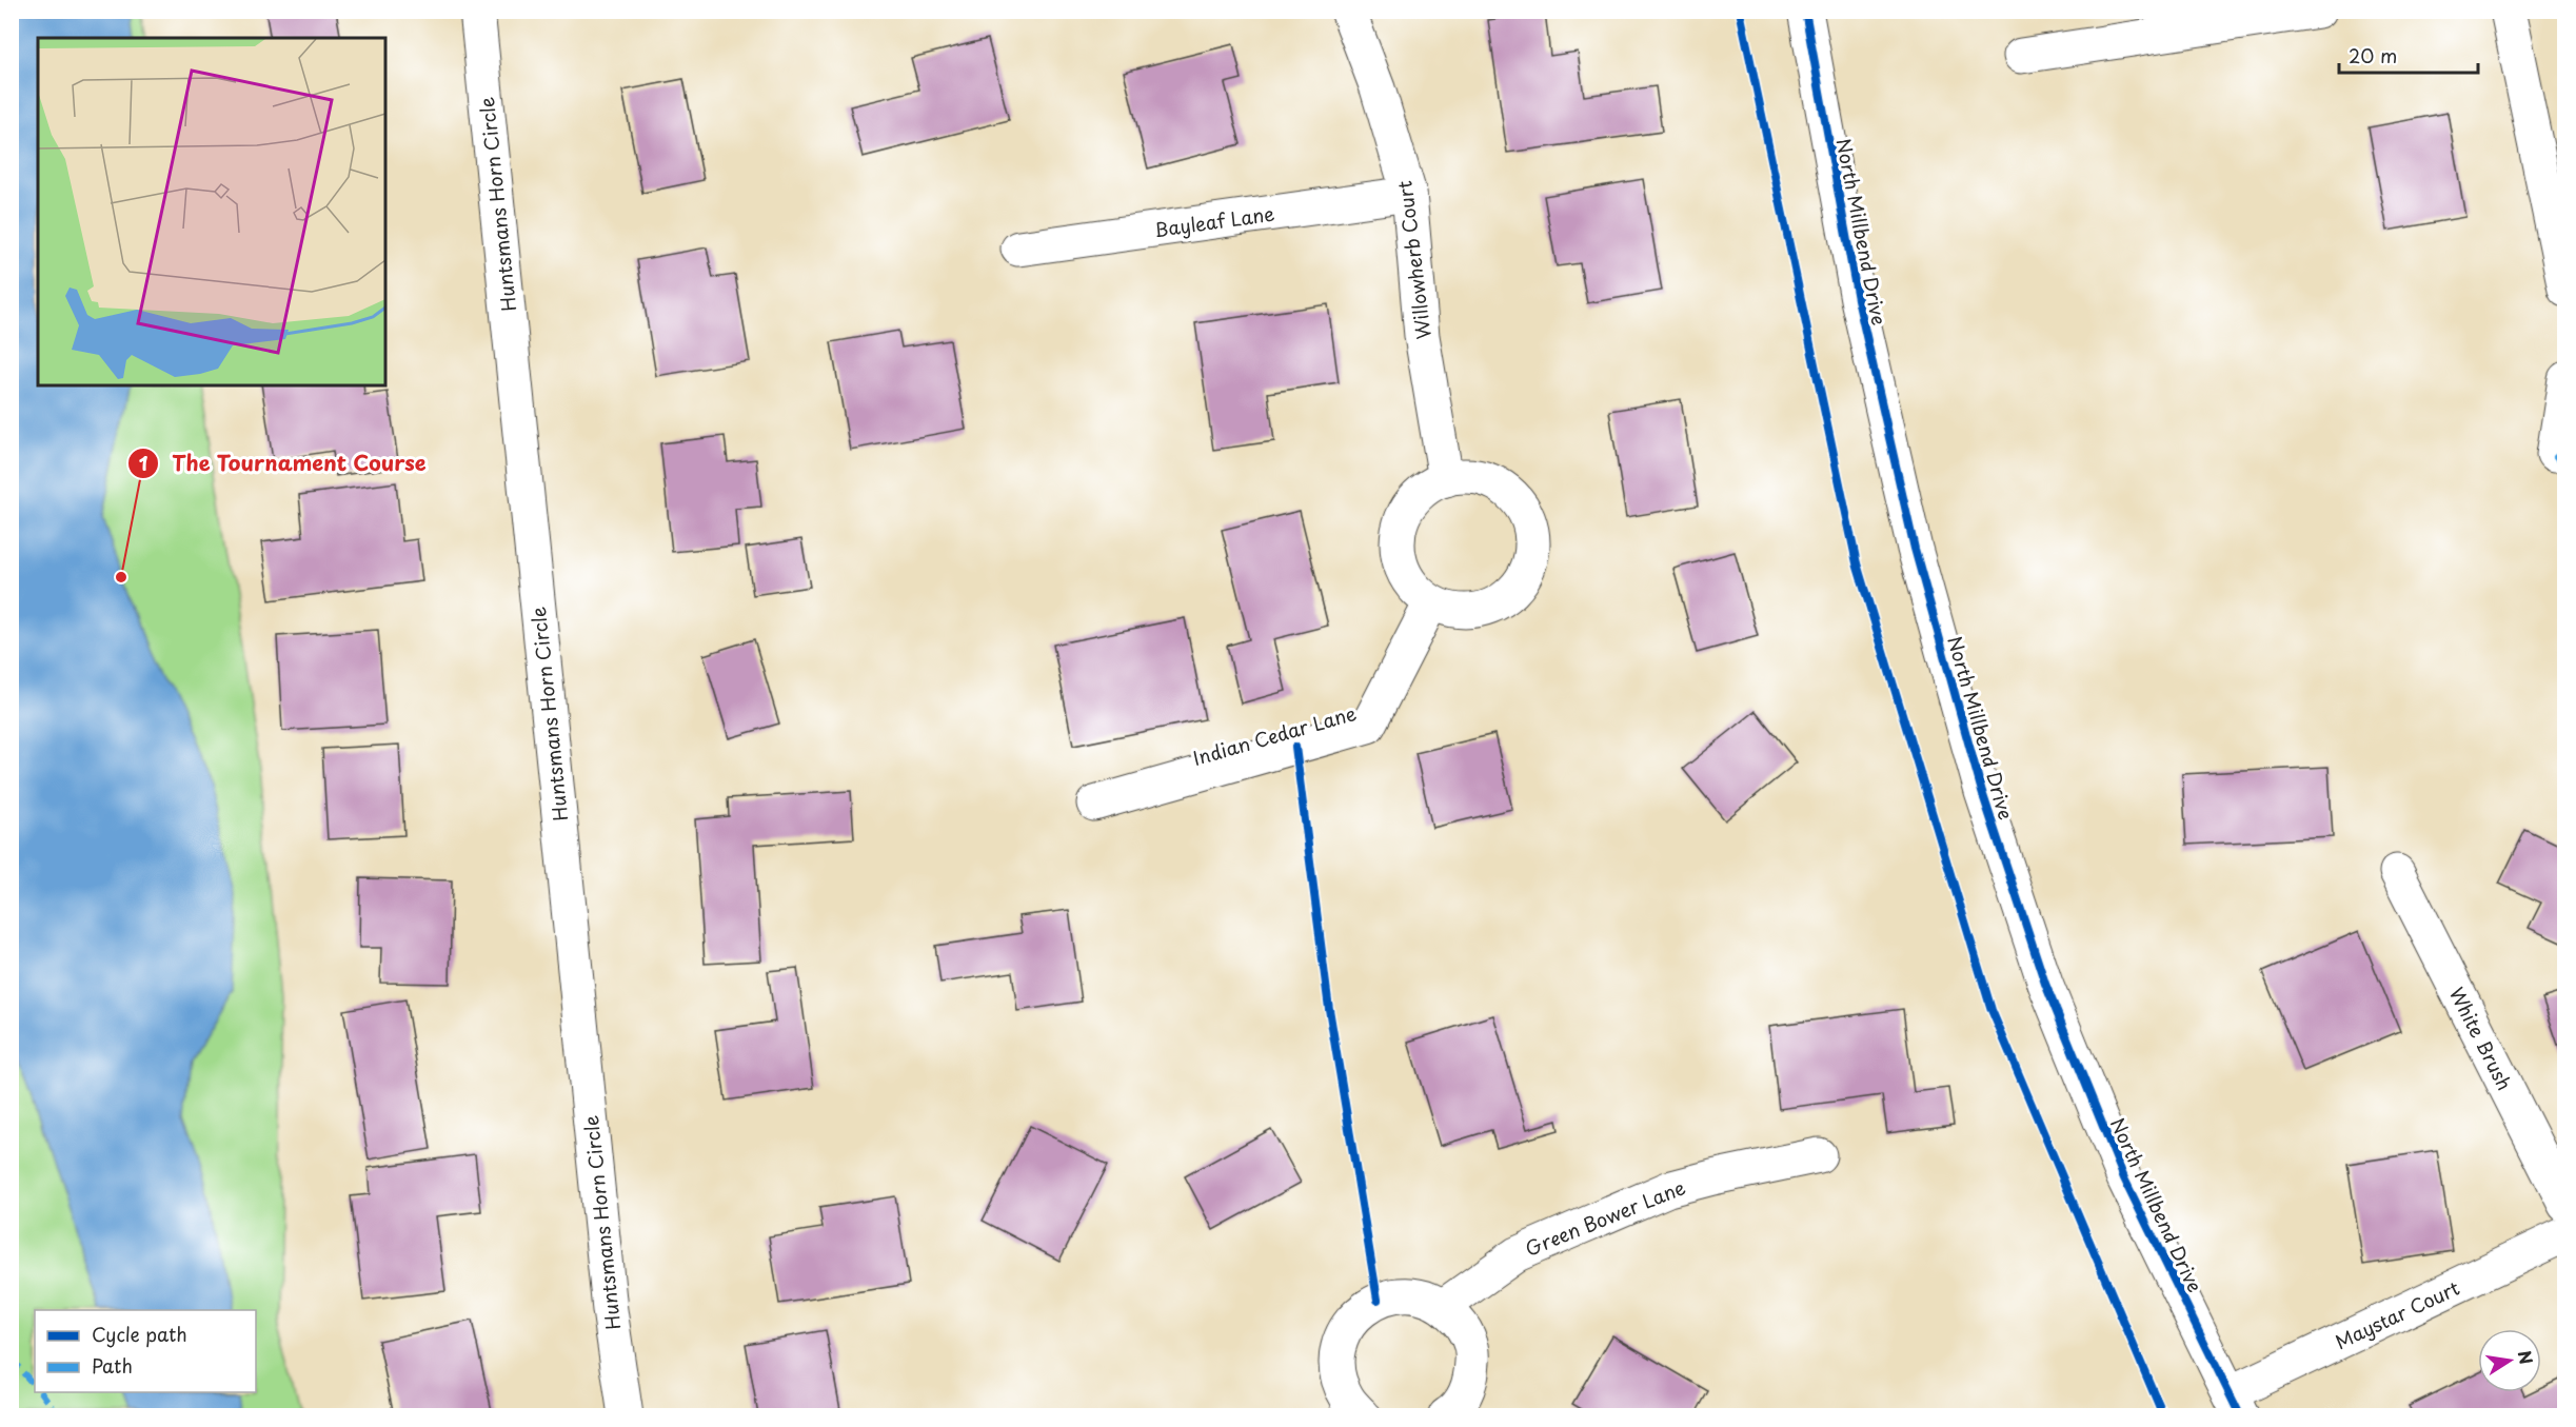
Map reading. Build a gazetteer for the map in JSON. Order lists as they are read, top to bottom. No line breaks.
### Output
{"streets":{"street":["Huntsmans Horn Circle","Bayleaf Lane","North Millbend Drive","Willowherb Court","Indian Cedar Lane","White Brush","Green Bower Lane","Maystar Court"]},"crossings":[["Bayleaf Lane","Willowherb Court"],["North Millbend Drive","Maystar Court"],["Willowherb Court","Indian Cedar Lane"]],"places":["The Tournament Course"],"legend":["Cycle path","Path"],"scale_bar":"20 m","north":"right"}
